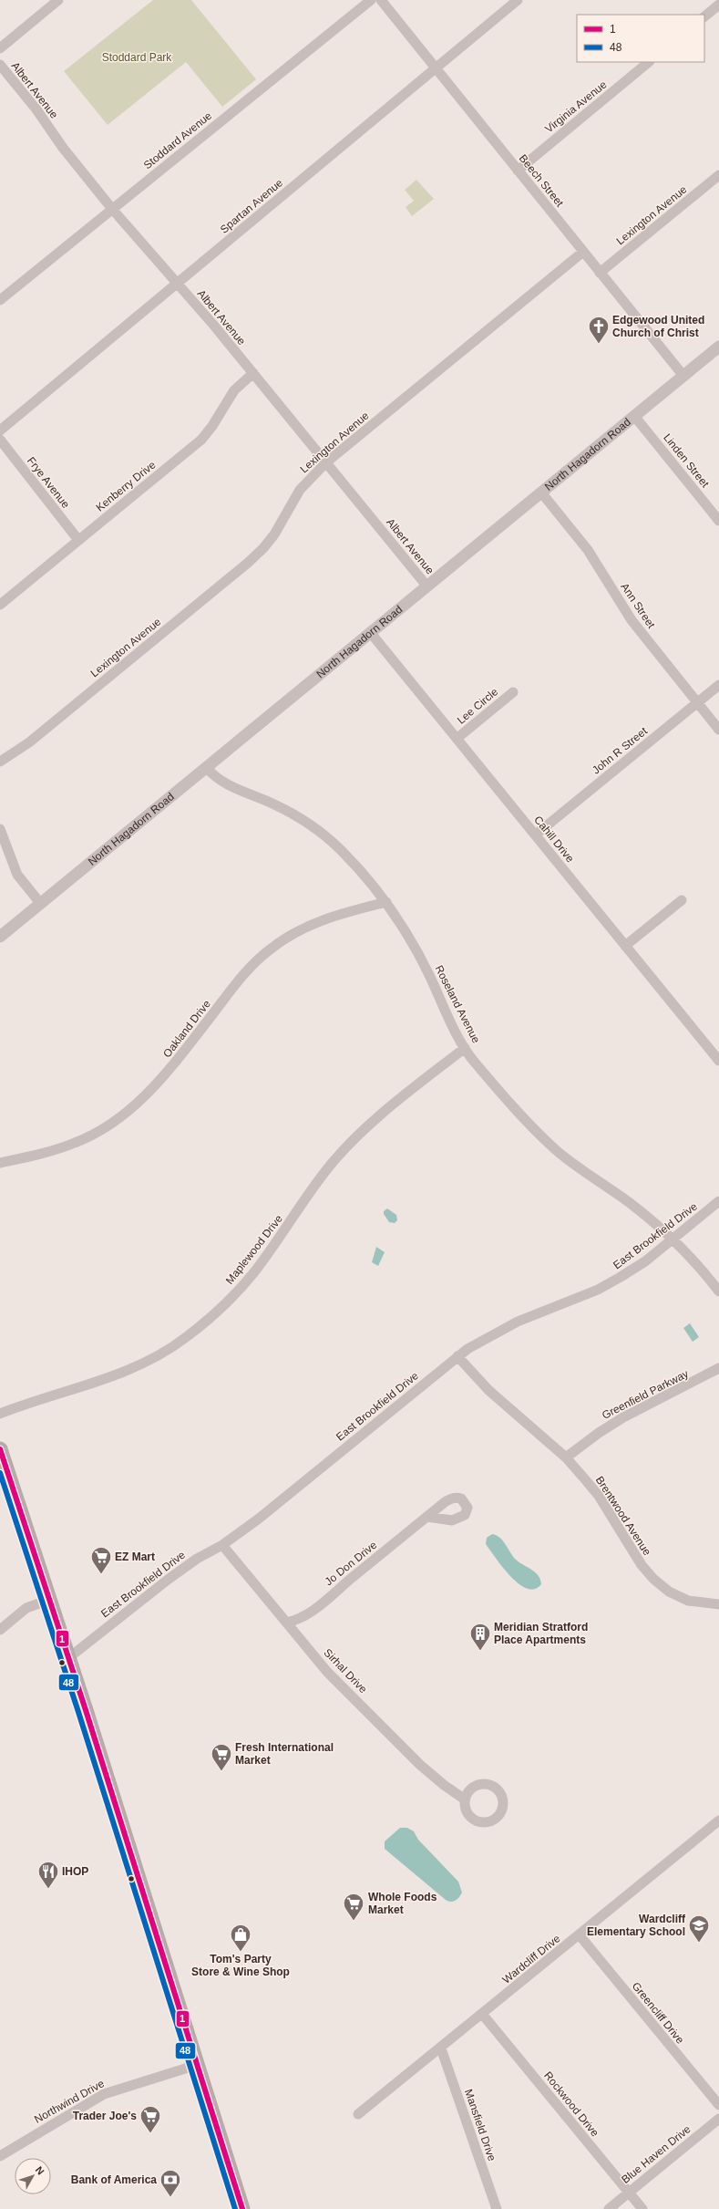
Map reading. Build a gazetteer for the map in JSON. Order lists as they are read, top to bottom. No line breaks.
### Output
{"streets":{"street":["Albert Avenue","Virginia Avenue","Stoddard Avenue","Beech Street","Spartan Avenue","Lexington Avenue","North Hagadorn Road","Linden Street","Frye Avenue","Kenberry Drive","Ann Street","Lee Circle","John R Street","Cahill Drive","Roseland Avenue","Oakland Drive","East Brookfield Drive","Maplewood Drive","Greenfield Parkway","Brentwood Avenue","Jo Don Drive","Sirhal Drive","Wardcliff Drive","Greencliff Drive","Northwind Drive","Rockwood Drive","Mansfield Drive","Blue Haven Drive"]},"crossings":[["Albert Avenue","Stoddard Avenue"],["Albert Avenue","Spartan Avenue"],["Albert Avenue","Lexington Avenue"],["Albert Avenue","North Hagadorn Road"],["Albert Avenue","Kenberry Drive"],["Virginia Avenue","Beech Street"],["Beech Street","Spartan Avenue"],["Beech Street","Lexington Avenue"],["Beech Street","North Hagadorn Road"],["North Hagadorn Road","Linden Street"],["North Hagadorn Road","Ann Street"],["North Hagadorn Road","Cahill Drive"],["North Hagadorn Road","Roseland Avenue"],["Frye Avenue","Kenberry Drive"],["Ann Street","John R Street"],["Lee Circle","Cahill Drive"],["John R Street","Cahill Drive"],["Roseland Avenue","Oakland Drive"],["Roseland Avenue","East Brookfield Drive"],["Roseland Avenue","Maplewood Drive"],["East Brookfield Drive","Brentwood Avenue"],["East Brookfield Drive","Sirhal Drive"],["Greenfield Parkway","Brentwood Avenue"],["Jo Don Drive","Sirhal Drive"],["Wardcliff Drive","Greencliff Drive"],["Wardcliff Drive","Rockwood Drive"],["Wardcliff Drive","Mansfield Drive"],["Rockwood Drive","Blue Haven Drive"]],"parks":["Stoddard Park"],"places":{"church":["Edgewood United Church of Christ"],"supermarket":["EZ Mart","Fresh International Market","Whole Foods Market","Trader Joe's"],"building":["Meridian Stratford Place Apartments"],"restaurant":["IHOP"],"school or university":["Wardcliff Elementary School"],"shop":["Tom's Party Store & Wine Shop"],"bank":["Bank of America"]},"lines":["transit line 1","transit line 48"],"legend":["1","48"],"north":"top right"}
